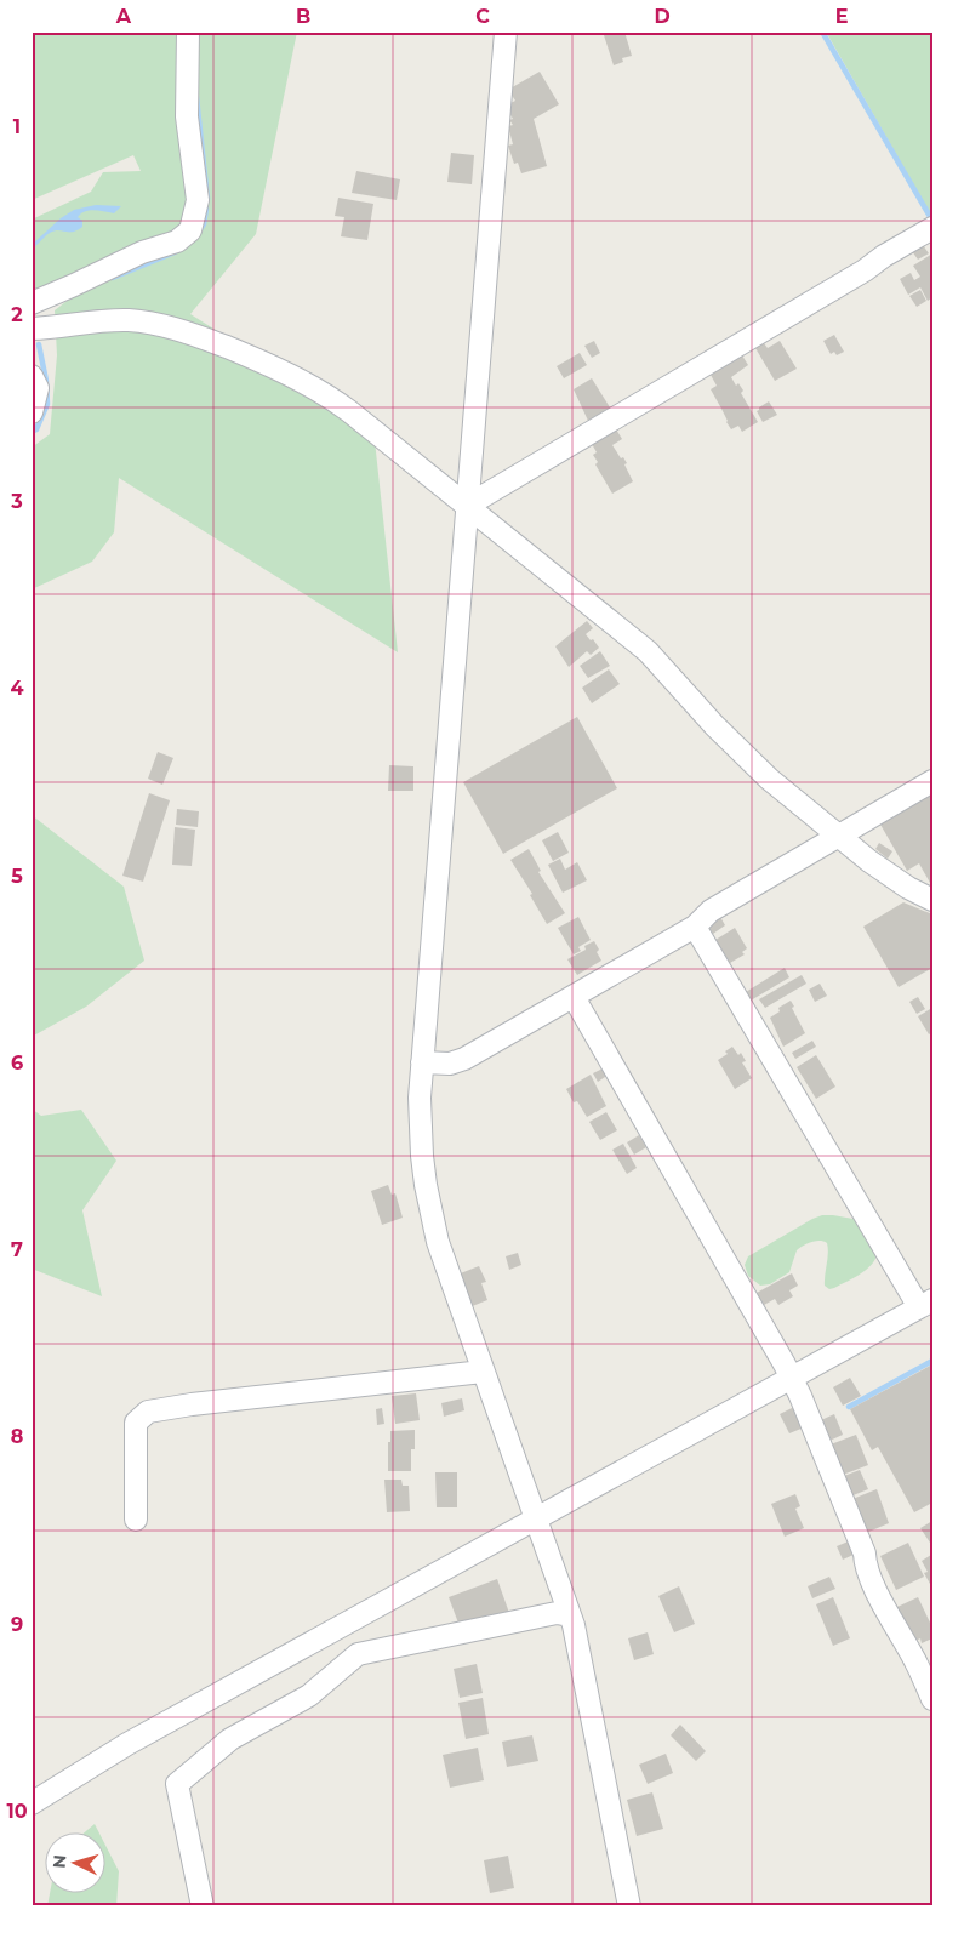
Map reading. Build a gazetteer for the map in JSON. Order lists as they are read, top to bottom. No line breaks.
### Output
{"north":"left","grid":{"columns":["A","B","C","D","E"],"rows":["1","2","3","4","5","6","7","8","9","10"]}}
